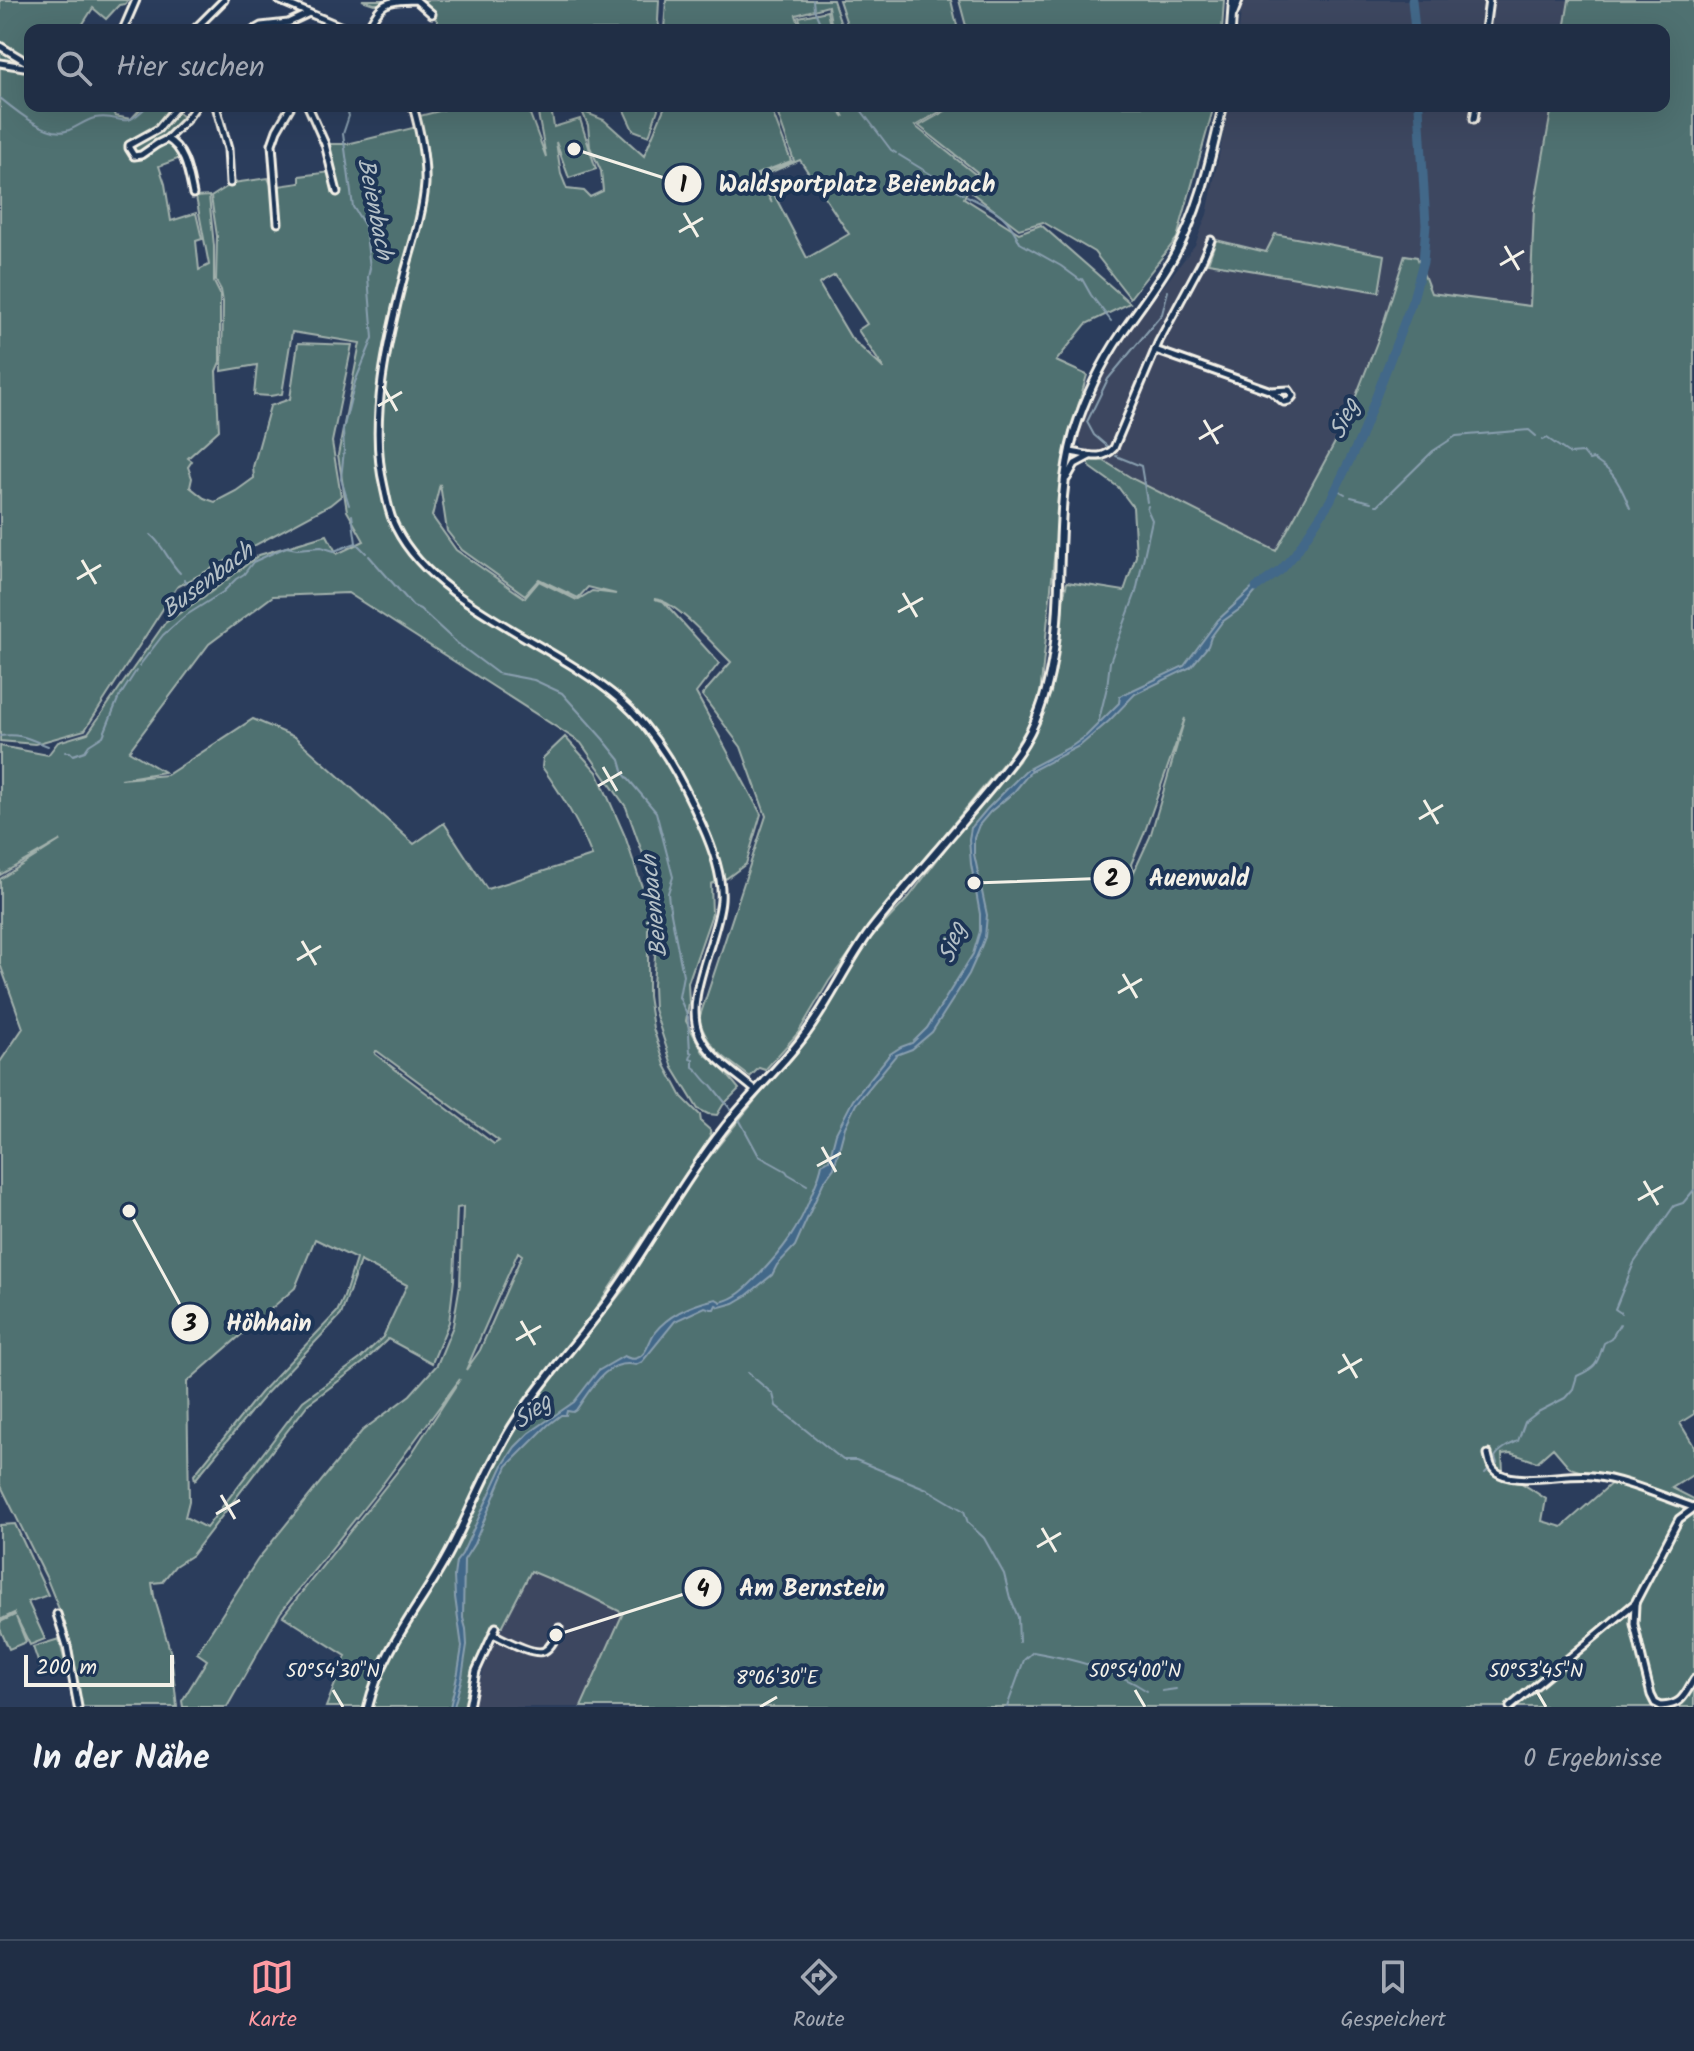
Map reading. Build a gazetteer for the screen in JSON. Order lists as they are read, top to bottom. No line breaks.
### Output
{"water":["Beienbach","Sieg","Busenbach"],"places":["Waldsportplatz Beienbach","Auenwald","Höhhain","Am Bernstein"],"scale_bar":"200 m","page":{"search":"Hier suchen","scale":"200 m","heading":["In der Nähe","0 Ergebnisse"],"nav":["Karte","Route","Gespeichert"]},"coordinates":["50°54'30\"N","50°54'00\"N","50°53'45\"N","8°06'30\"E"]}
